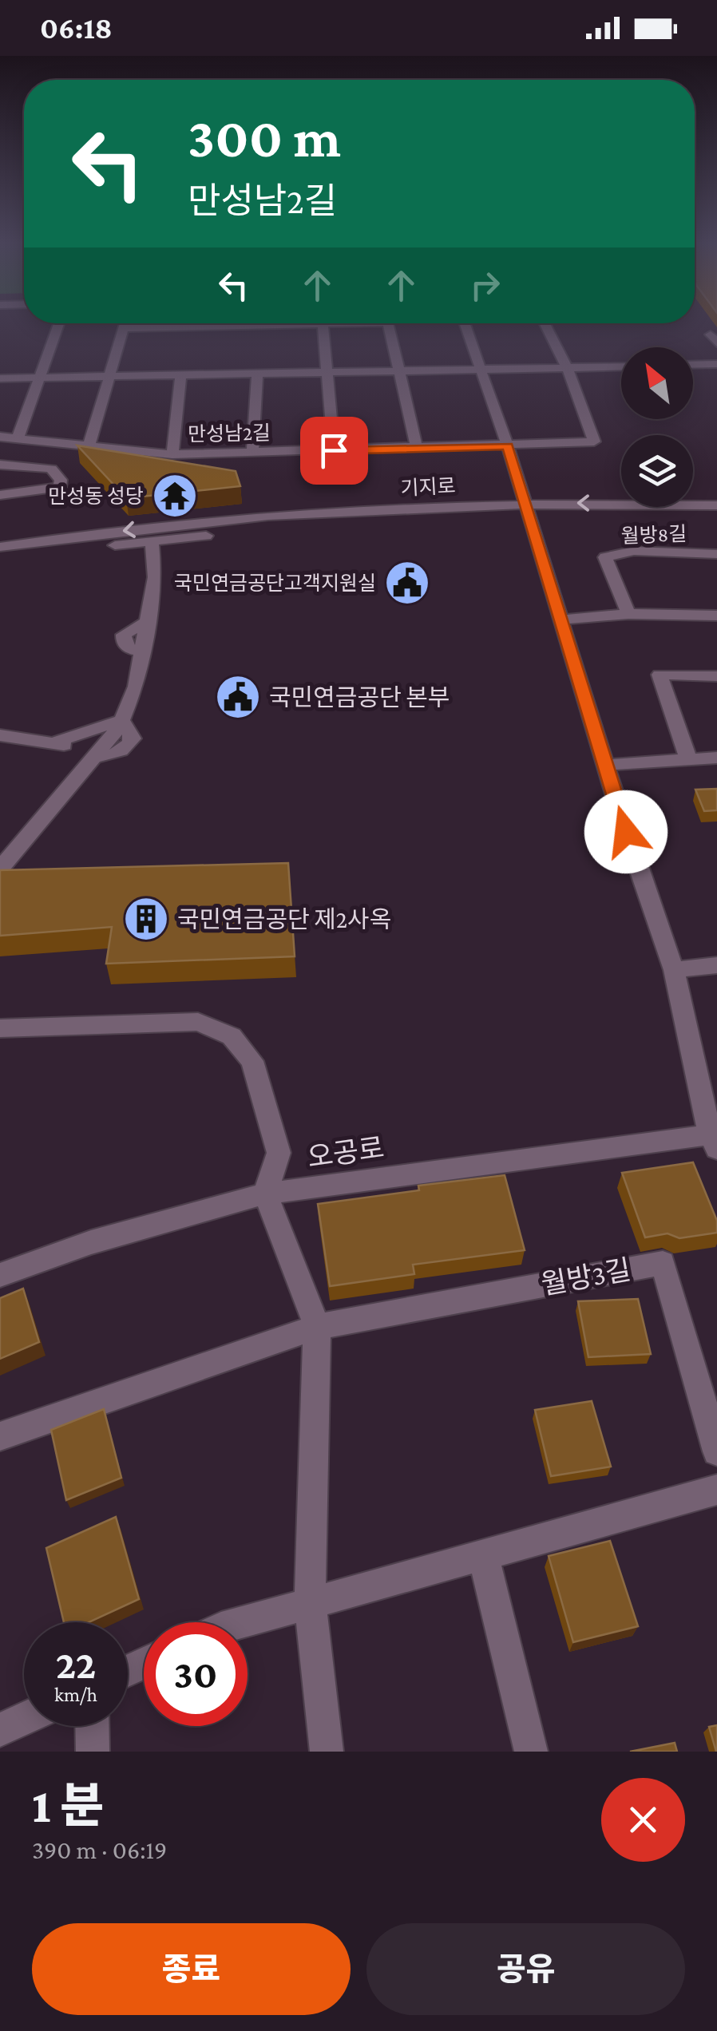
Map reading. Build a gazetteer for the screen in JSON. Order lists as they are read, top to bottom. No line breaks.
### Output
{"streets":{"street":["만성남2길","기지로","월방8길","오공로","월방3길"]},"places":{"temple":["만성동 성당"],"public building":["국민연금공단고객지원실","국민연금공단 본부"],"building":["국민연금공단 제2사옥"]},"north":"top left","page":{"status":"06:18","turn":["300 m","만성남2길"],"speed":"22 km/h","limit":"30","heading":["1 분","390 m · 06:19"],"buttons":["종료","공유"]}}
